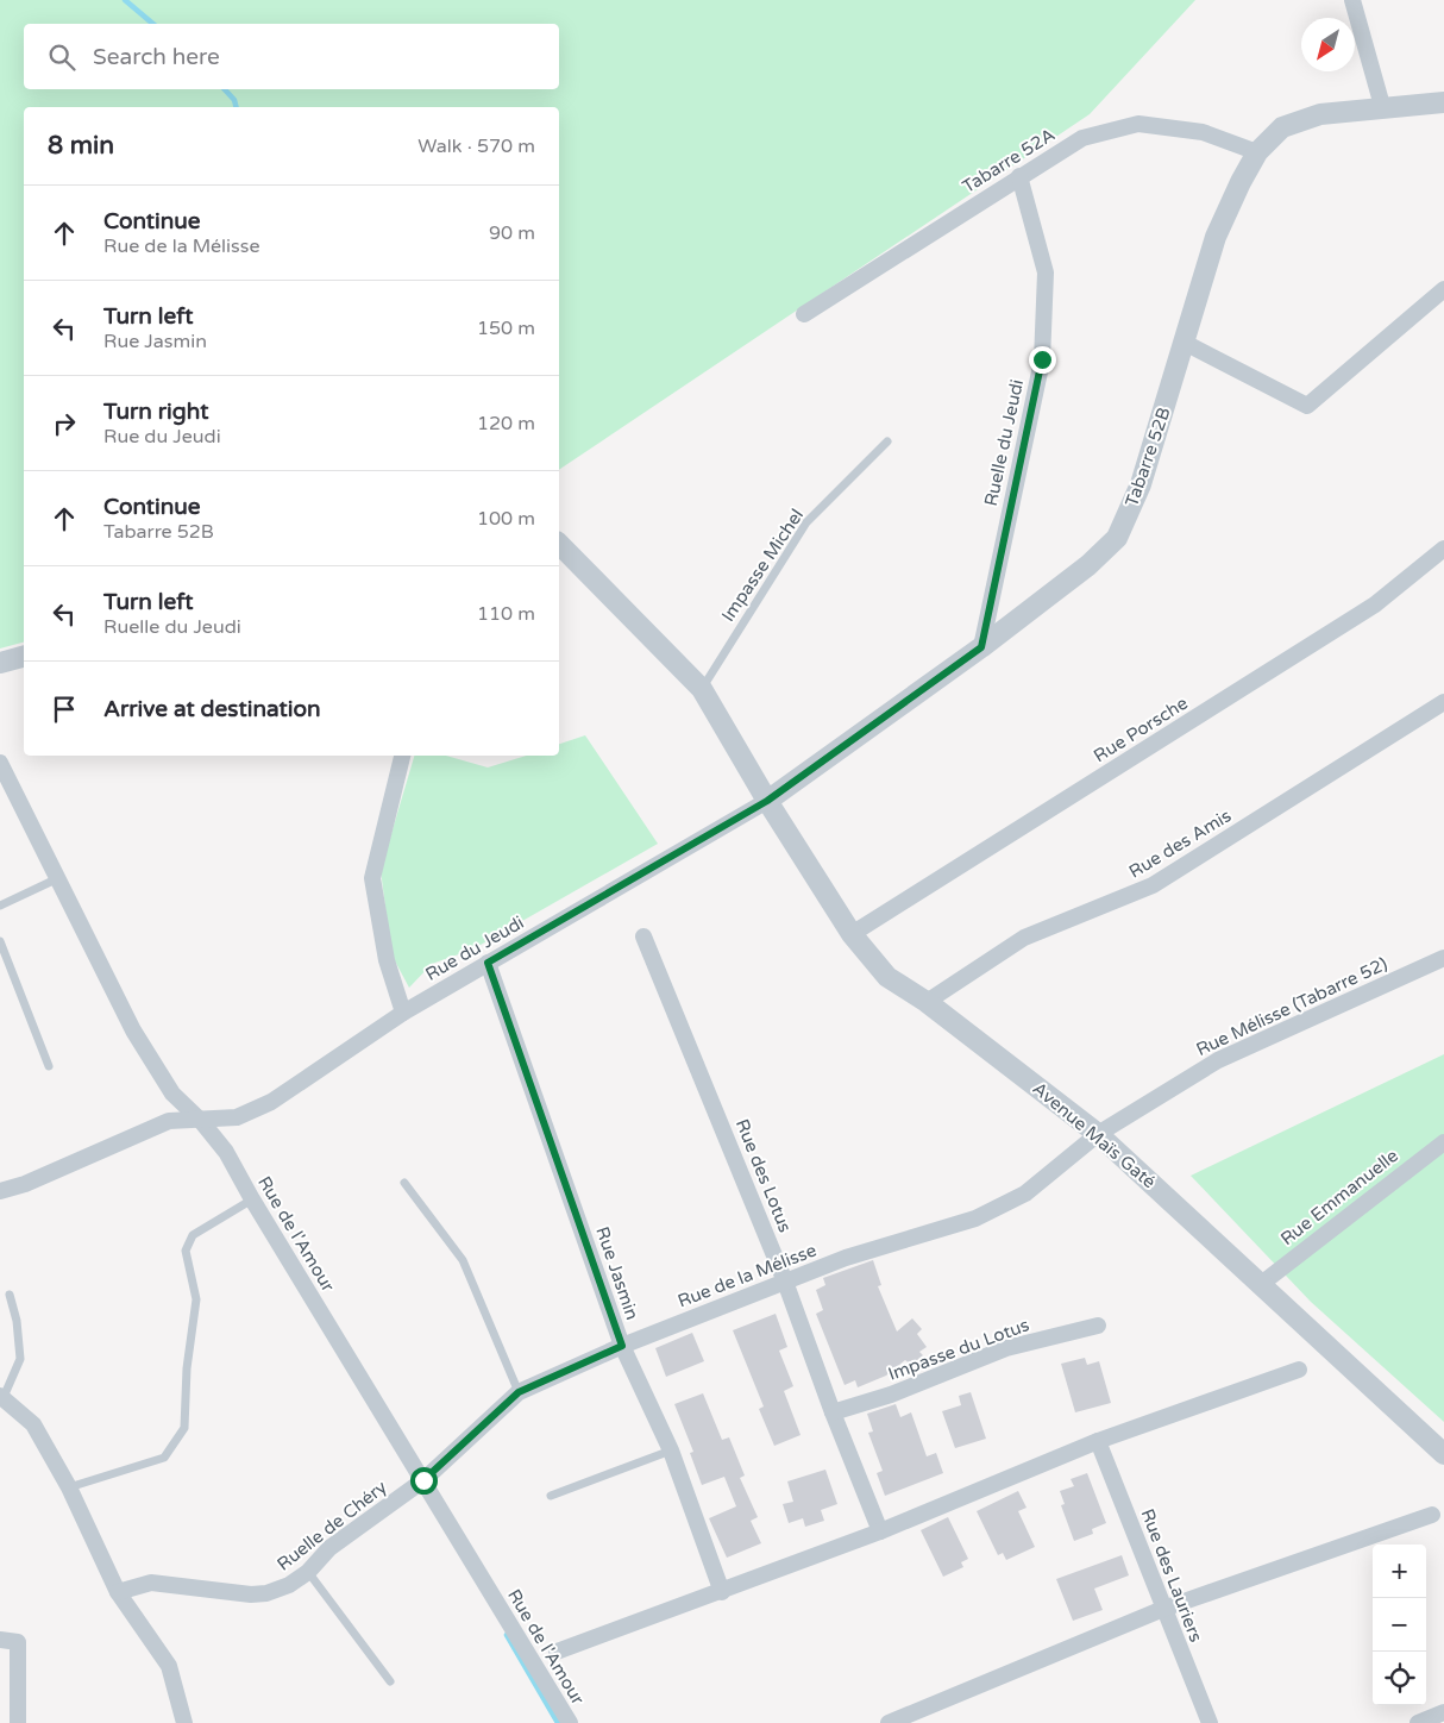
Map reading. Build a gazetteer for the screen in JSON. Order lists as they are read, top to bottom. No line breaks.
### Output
{"streets":{"street":["Tabarre 52A","Ruelle du Jeudi","Tabarre 52B","Rue Porsche","Rue des Amis","Rue du Jeudi","Rue Mélisse (Tabarre 52)","Avenue Maïs Gaté","Rue des Lotus","Rue Emmanuelle","Rue de l'Amour","Rue Jasmin","Rue de la Mélisse","Impasse du Lotus","Ruelle de Chéry","Rue des Lauriers"],"lane":["Impasse Michel"]},"crossings":[["Tabarre 52A","Ruelle du Jeudi"],["Tabarre 52A","Tabarre 52B"],["Ruelle du Jeudi","Tabarre 52B"],["Tabarre 52B","Rue du Jeudi"],["Tabarre 52B","Avenue Maïs Gaté"],["Impasse Michel","Avenue Maïs Gaté"],["Rue Porsche","Avenue Maïs Gaté"],["Rue des Amis","Avenue Maïs Gaté"],["Rue du Jeudi","Avenue Maïs Gaté"],["Rue du Jeudi","Rue de l'Amour"],["Rue du Jeudi","Rue Jasmin"],["Rue Mélisse (Tabarre 52)","Avenue Maïs Gaté"],["Rue Mélisse (Tabarre 52)","Rue de la Mélisse"],["Avenue Maïs Gaté","Rue Emmanuelle"],["Avenue Maïs Gaté","Rue de la Mélisse"],["Rue des Lotus","Rue de la Mélisse"],["Rue des Lotus","Impasse du Lotus"],["Rue de l'Amour","Rue de la Mélisse"],["Rue de l'Amour","Ruelle de Chéry"],["Rue Jasmin","Rue de la Mélisse"],["Rue de la Mélisse","Ruelle de Chéry"]],"north":"bottom left","page":{"search":"Search here","heading":["8 min","Walk · 570 m"],"list":[["Continue","Rue de la Mélisse","90 m"],["Turn left","Rue Jasmin","150 m"],["Turn right","Rue du Jeudi","120 m"],["Continue","Tabarre 52B","100 m"],["Turn left","Ruelle du Jeudi","110 m"],"Arrive at destination"],"map_buttons":["+","−"]}}
